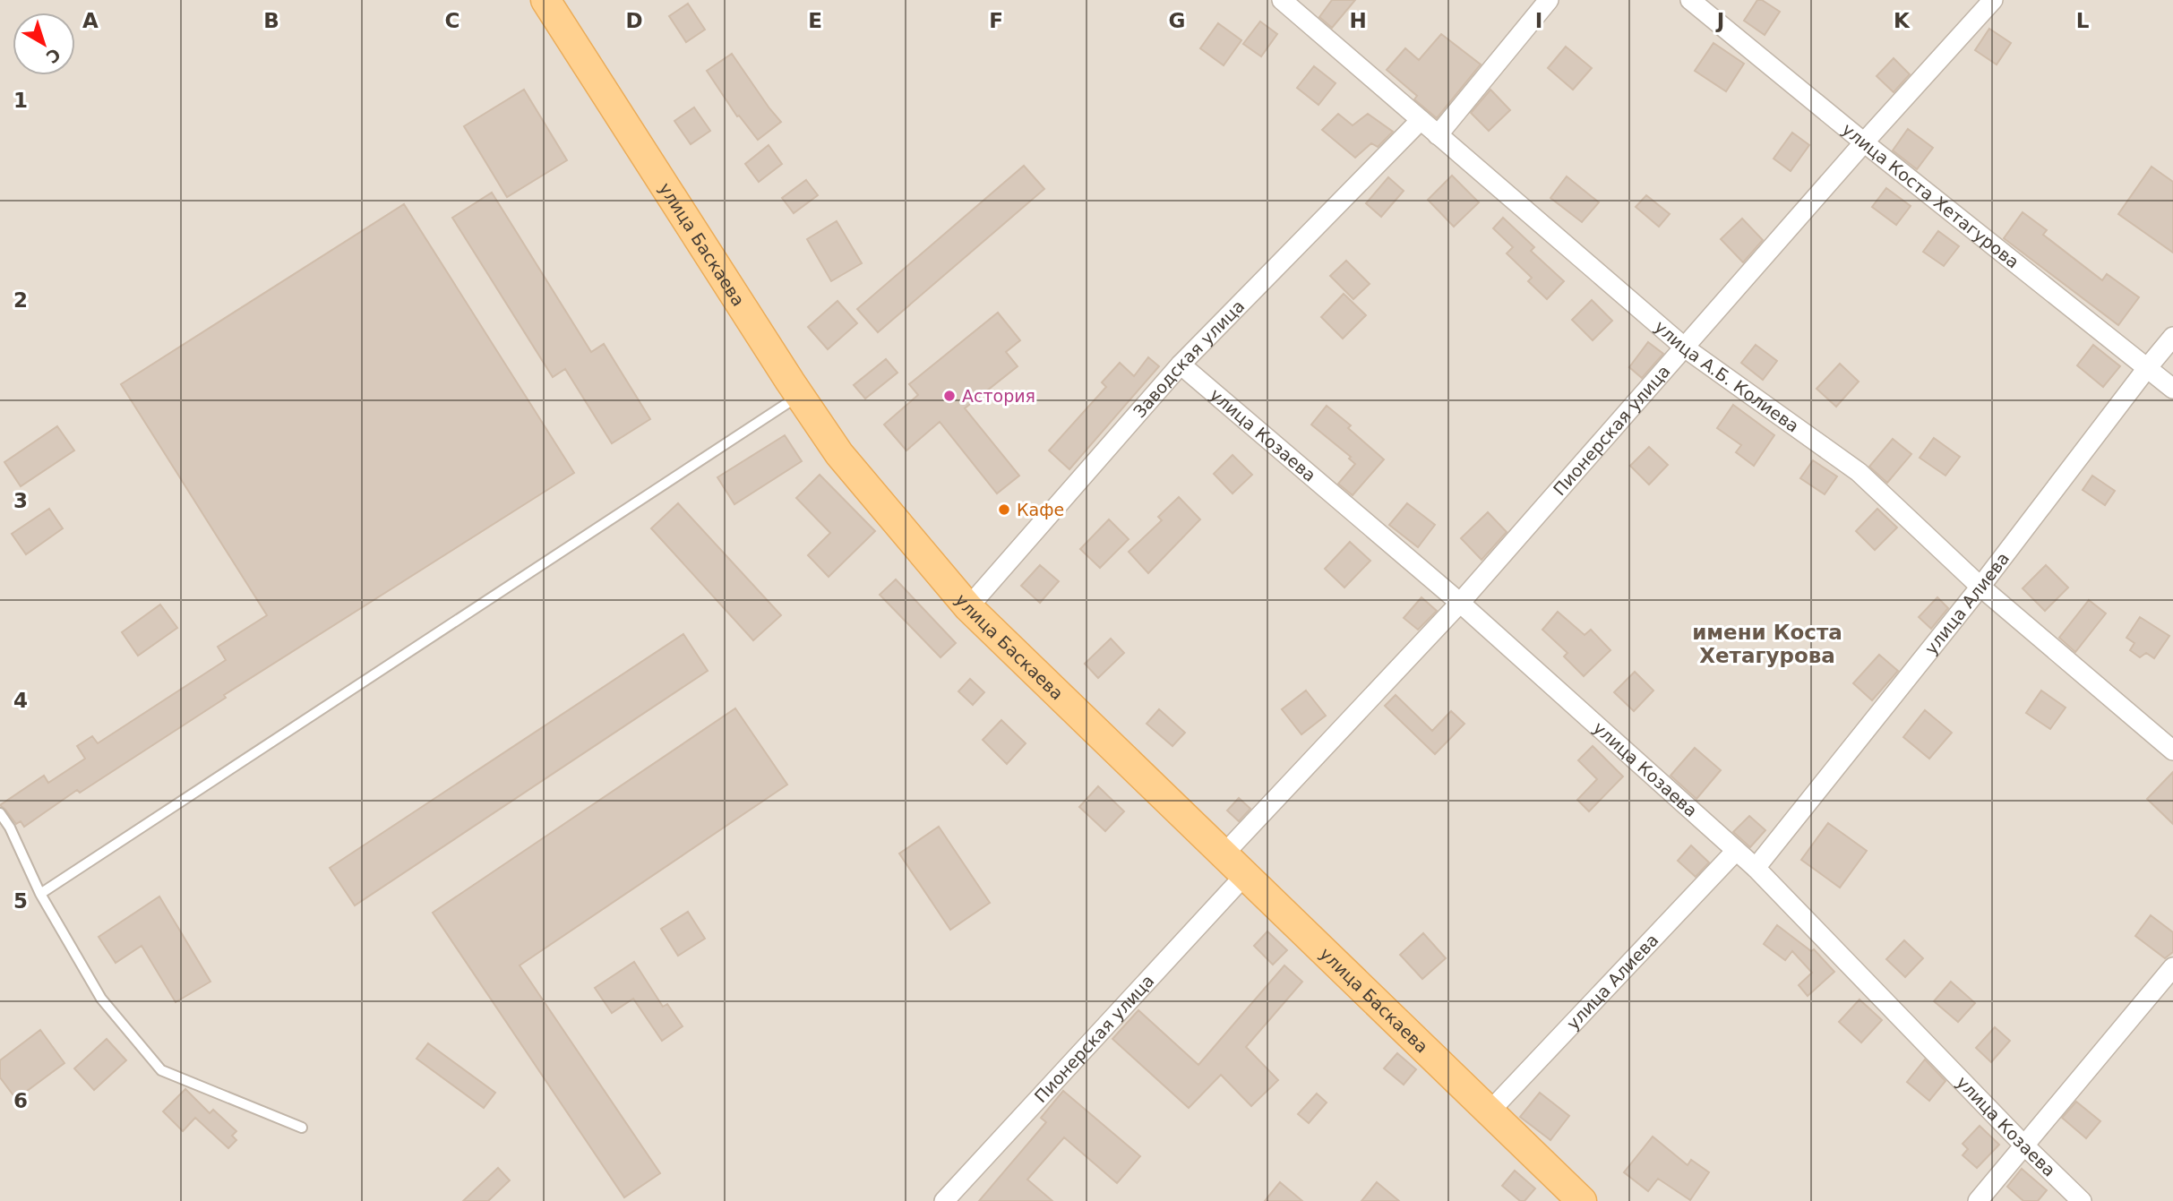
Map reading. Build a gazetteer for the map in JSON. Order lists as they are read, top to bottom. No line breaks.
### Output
{"streets":{"main road":["улица Баскаева"],"street":["улица Коста Хетагурова","Заводская улица","улица А.Б. Колиева","Пионерская улица","улица Козаева","улица Алиева"]},"crossings":[["улица Коста Хетагурова","Пионерская улица"],["улица Коста Хетагурова","улица Алиева"],["улица Баскаева","Заводская улица"],["улица Баскаева","Пионерская улица"],["улица Баскаева","улица Алиева"],["Заводская улица","улица А.Б. Колиева"],["Заводская улица","улица Козаева"],["улица А.Б. Колиева","Пионерская улица"],["улица А.Б. Колиева","улица Алиева"],["Пионерская улица","улица Козаева"],["улица Козаева","улица Алиева"]],"districts":["имени Коста Хетагурова"],"places":["Астория","Кафе"],"north":"bottom right","grid":{"columns":["A","B","C","D","E","F","G","H","I","J","K","L"],"rows":["1","2","3","4","5","6"]}}
